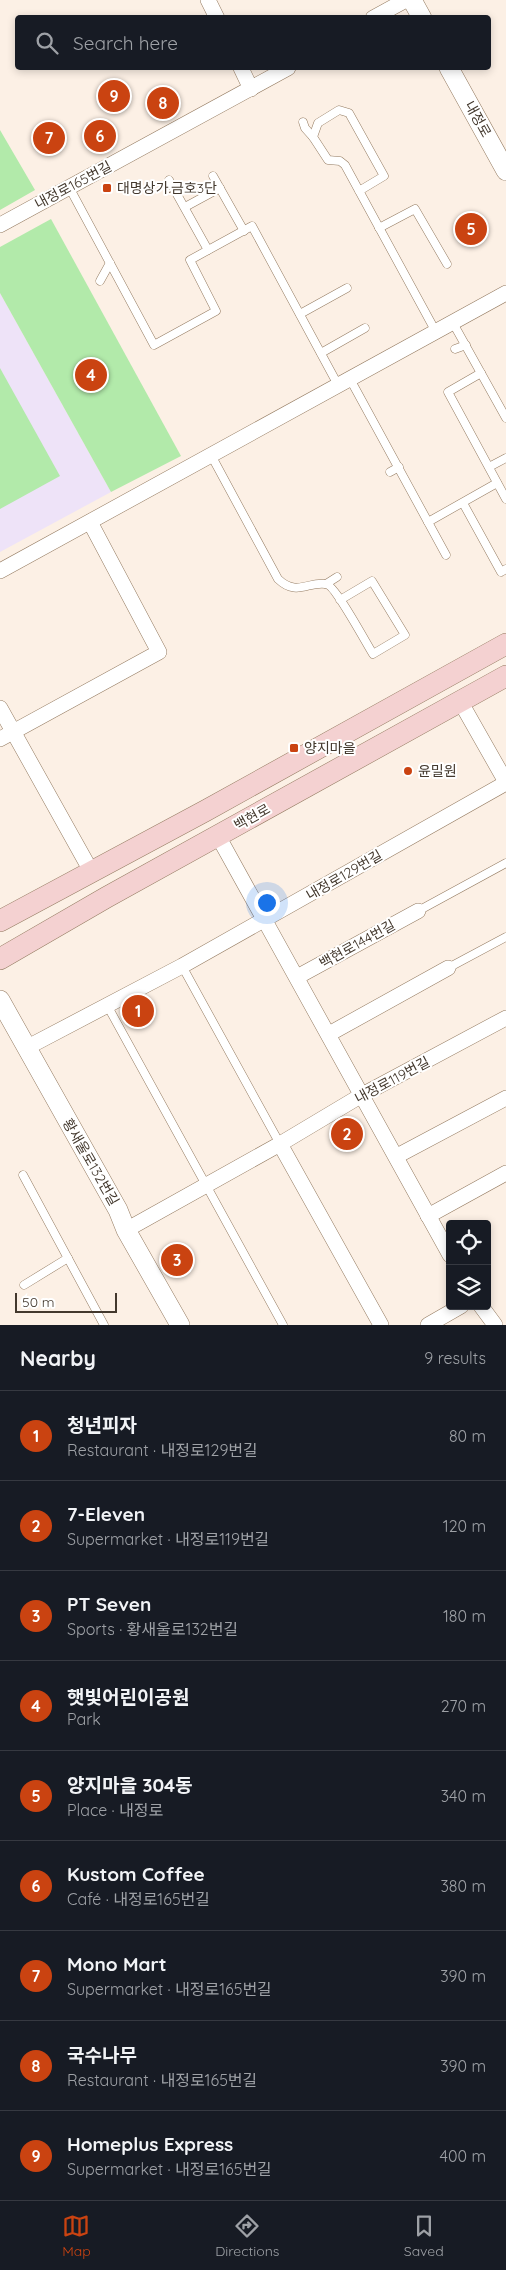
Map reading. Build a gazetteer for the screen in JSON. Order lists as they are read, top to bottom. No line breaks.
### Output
{"streets":{"main road":["백현로"],"street":["내정로","내정로165번길","내정로129번길","백현로144번길","내정로119번길","황새울로132번길"]},"crossings":[["내정로129번길","황새울로132번길"],["내정로119번길","황새울로132번길"]],"places":{"transit":["대명상가.금호3단","양지마을"],"other":["윤밀원"]},"scale_bar":"50 m","page":{"search":"Search here","pins":["9","8","6","7","5","4","1","2","3"],"scale":"50 m","heading":["Nearby","9 results"],"list":[{"mark":"1","name":"청년피자","note":"Restaurant · 내정로129번길","value":"80 m"},{"mark":"2","name":"7-Eleven","note":"Supermarket · 내정로119번길","value":"120 m"},{"mark":"3","name":"PT Seven","note":"Sports · 황새울로132번길","value":"180 m"},{"mark":"4","name":"햇빛어린이공원","note":"Park","value":"270 m"},{"mark":"5","name":"양지마을 304동","note":"Place · 내정로","value":"340 m"},{"mark":"6","name":"Kustom Coffee","note":"Café · 내정로165번길","value":"380 m"},{"mark":"7","name":"Mono Mart","note":"Supermarket · 내정로165번길","value":"390 m"},{"mark":"8","name":"국수나무","note":"Restaurant · 내정로165번길","value":"390 m"},{"mark":"9","name":"Homeplus Express","note":"Supermarket · 내정로165번길","value":"400 m"}],"nav":["Map","Directions","Saved"]}}
